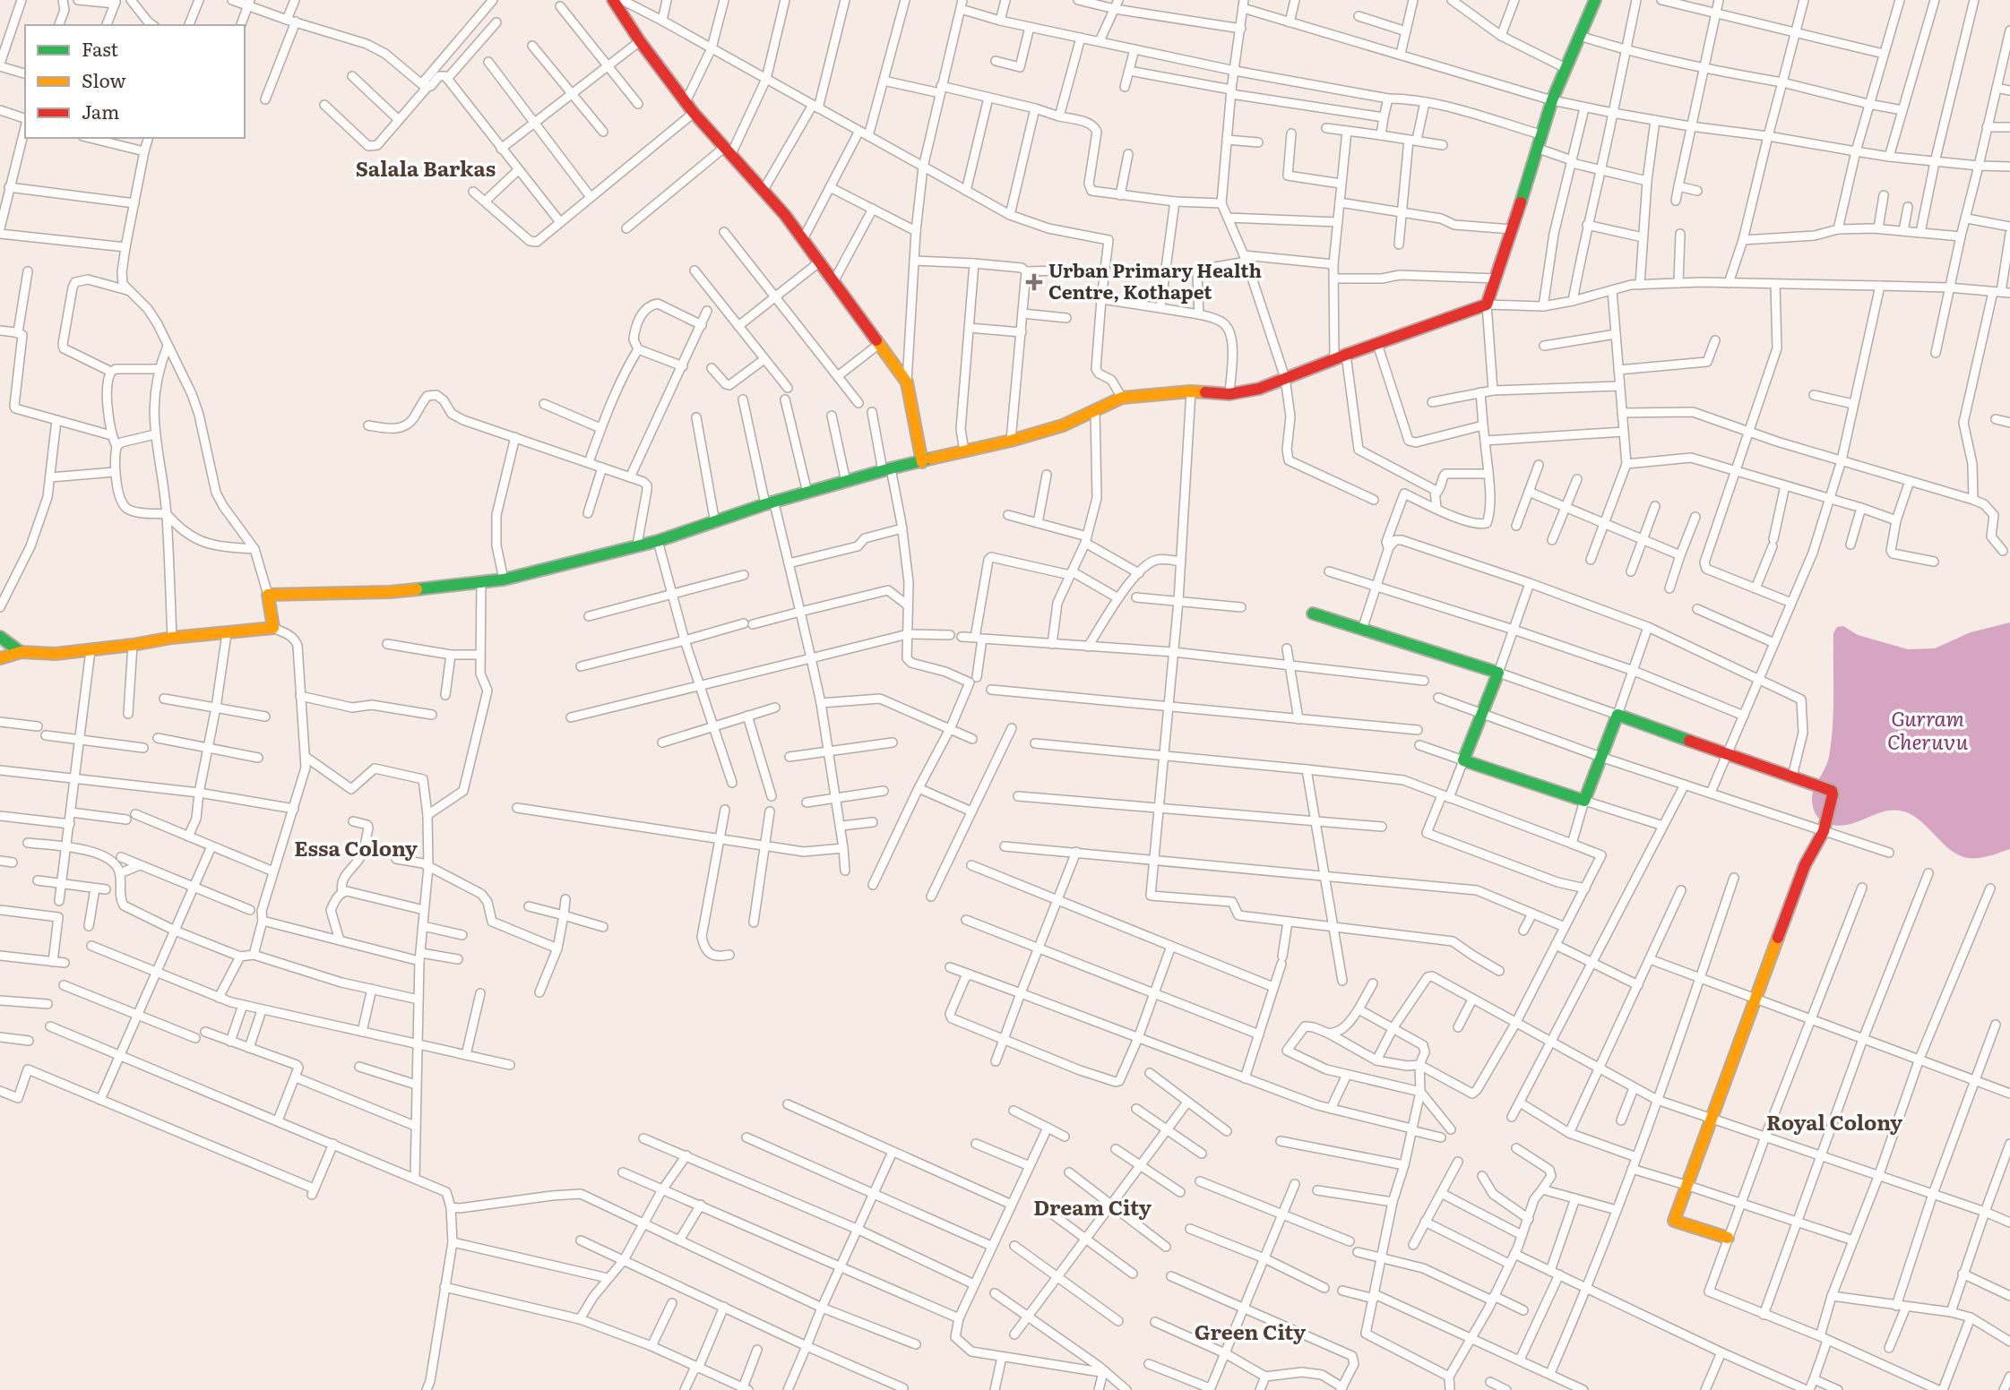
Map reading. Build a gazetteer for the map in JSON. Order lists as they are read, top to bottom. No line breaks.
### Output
{"districts":["Salala Barkas","Essa Colony","Royal Colony","Dream City","Green City"],"water":["Gurram Cheruvu"],"places":{"health":["Urban Primary Health Centre, Kothapet"]},"legend":["Fast","Slow","Jam"]}
